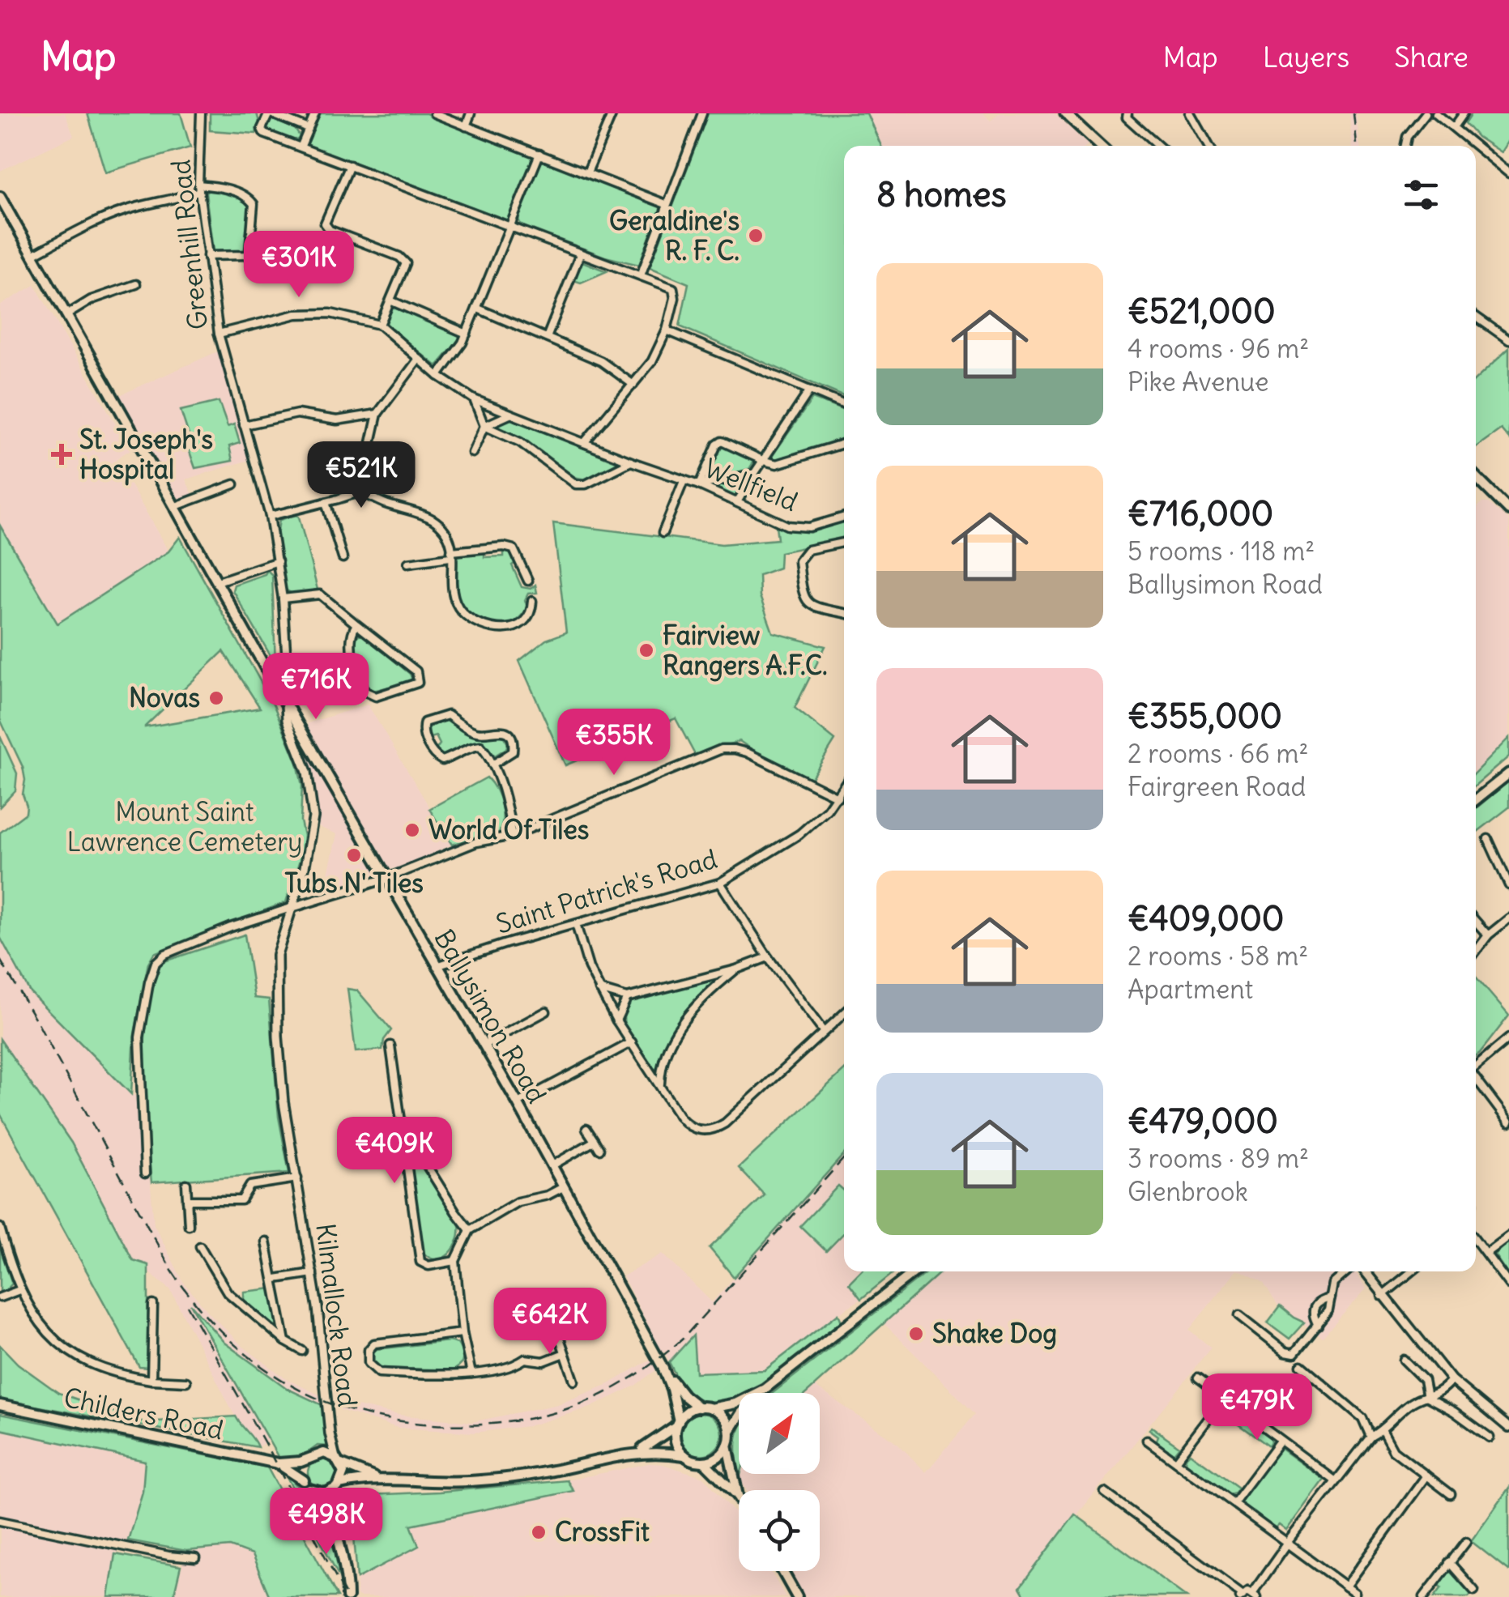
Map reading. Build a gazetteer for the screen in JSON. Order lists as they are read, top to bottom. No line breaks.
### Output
{"streets":{"main road":["Ballysimon Road","Childers Road"],"street":["Greenhill Road","Wellfield","Saint Patrick's Road","Kilmallock Road"]},"crossings":[["Greenhill Road","Ballysimon Road"],["Greenhill Road","Kilmallock Road"],["Saint Patrick's Road","Ballysimon Road"],["Ballysimon Road","Kilmallock Road"],["Kilmallock Road","Childers Road"]],"parks":["Mount Saint Lawrence Cemetery"],"places":{"other":["Geraldine's R. F. C.","Fairview Rangers A.F.C.","Novas","World Of Tiles","Tubs N' Tiles","Shake Dog","CrossFit"],"health":["St. Joseph's Hospital"]},"north":"top right","page":{"header":"Map","nav":["Map","Layers","Share"],"heading":"8 homes","price":["€301K","€521K","€716K","€355K","€409K","€642K","€479K","€498K"],"list":[{"name":"€521,000","note":"4 rooms · 96 m² · Pike Avenue"},{"name":"€716,000","note":"5 rooms · 118 m² · Ballysimon Road"},{"name":"€355,000","note":"2 rooms · 66 m² · Fairgreen Road"},{"name":"€409,000","note":"2 rooms · 58 m² · Apartment"},{"name":"€479,000","note":"3 rooms · 89 m² · Glenbrook"}]}}
